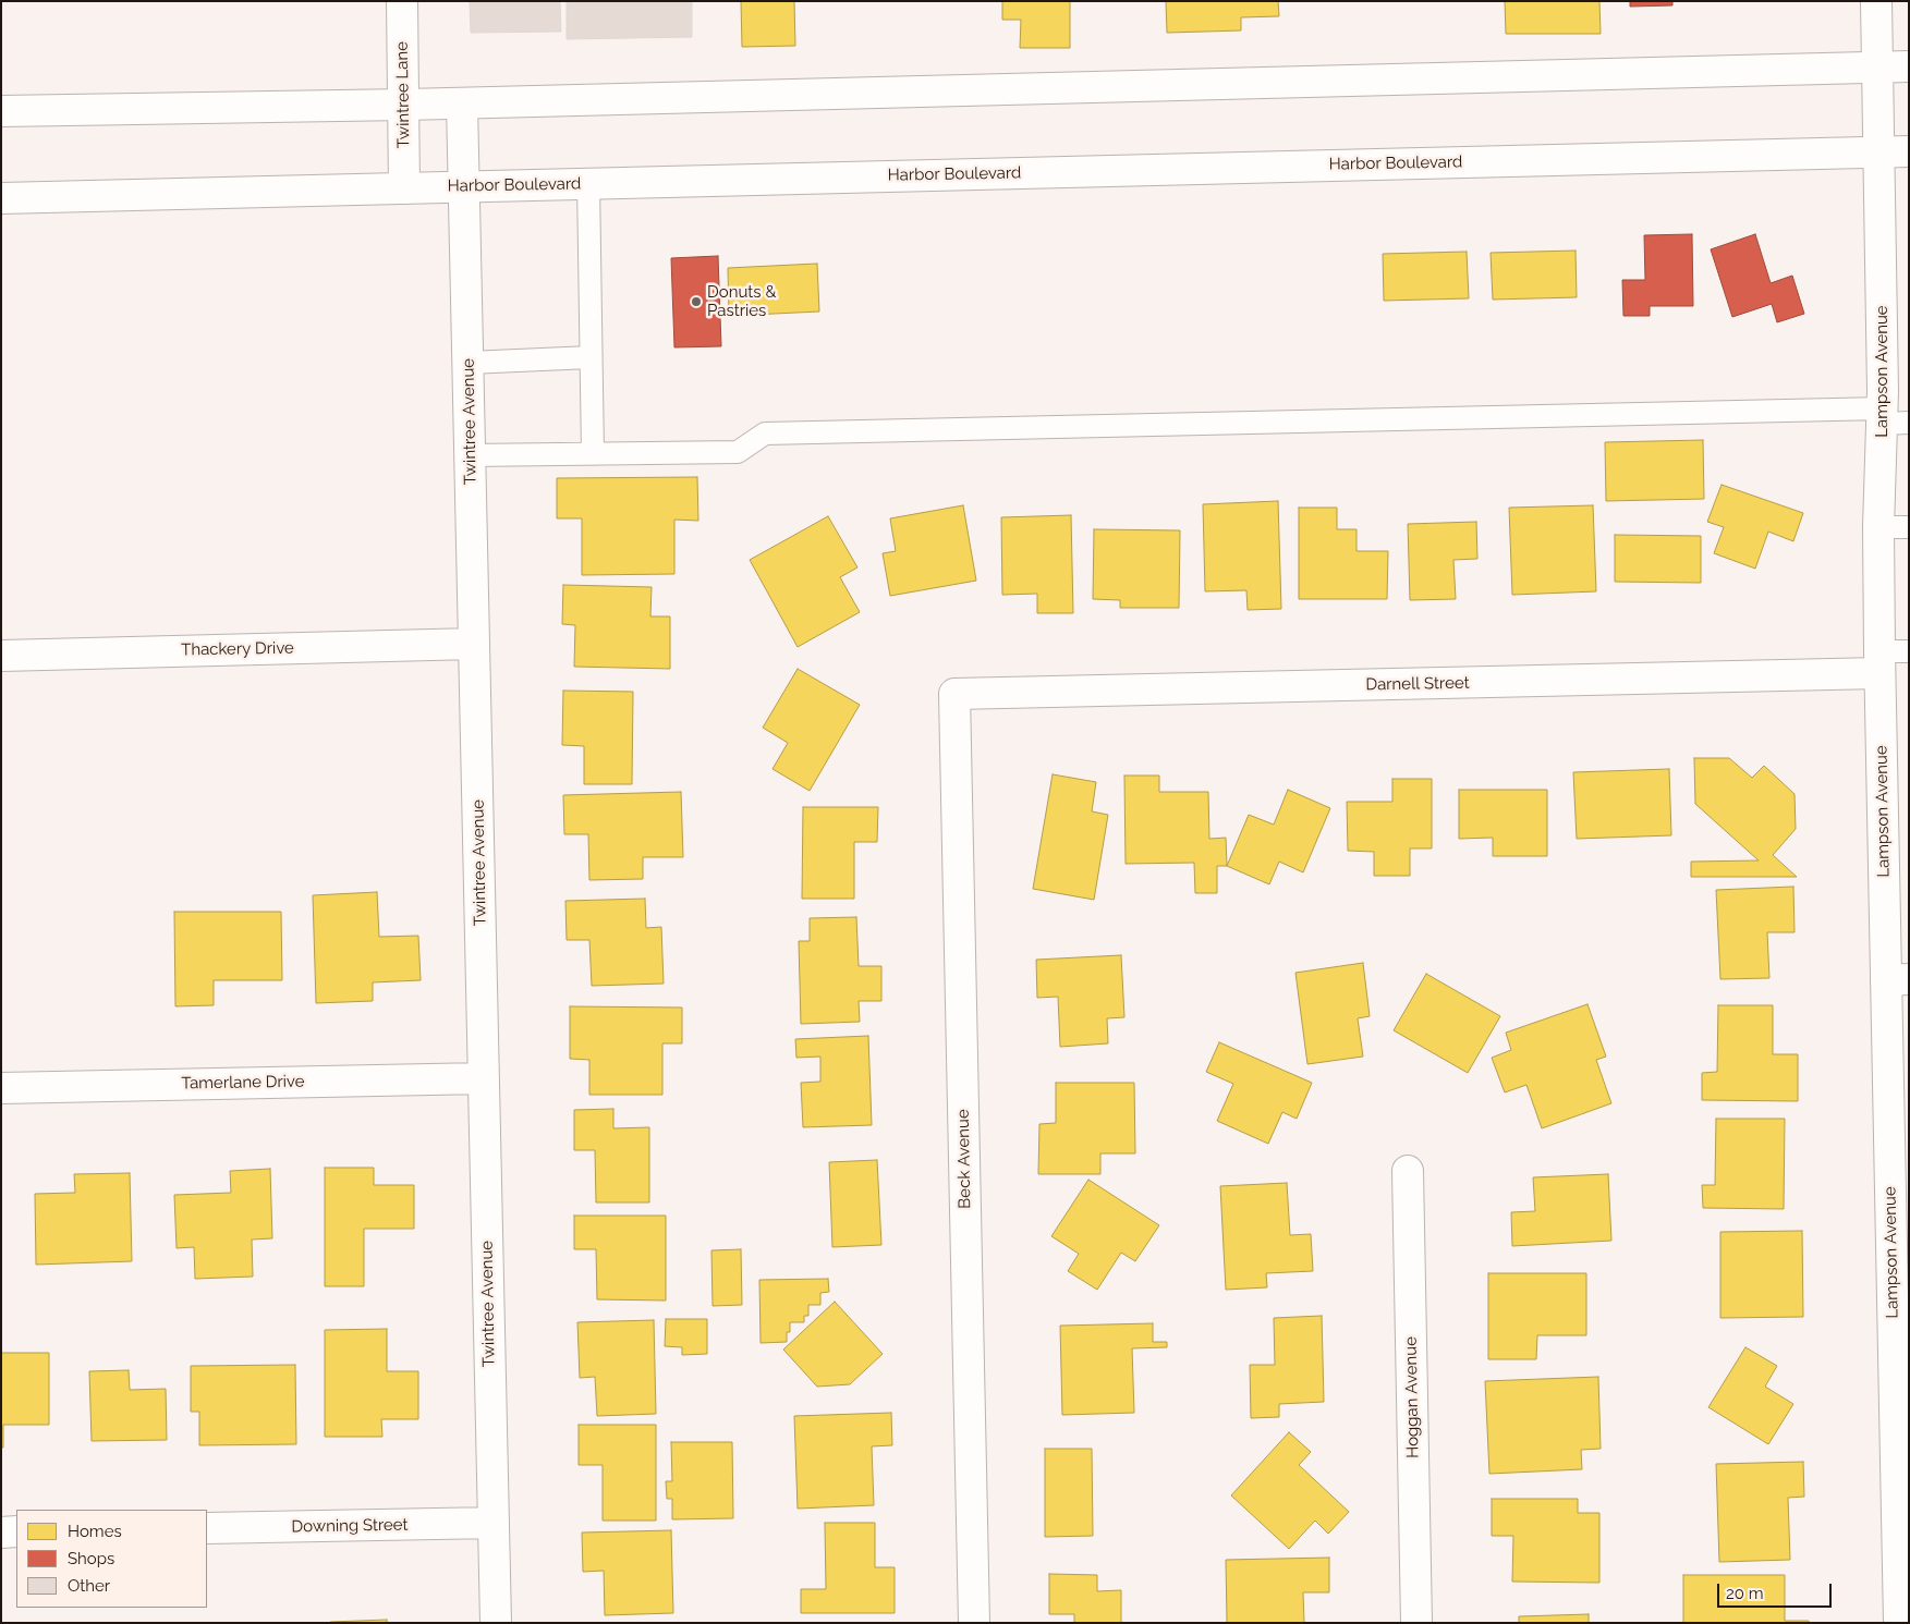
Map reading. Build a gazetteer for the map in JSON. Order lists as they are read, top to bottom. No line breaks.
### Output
{"streets":{"street":["Twintree Lane","Harbor Boulevard","Lampson Avenue","Twintree Avenue","Thackery Drive","Darnell Street","Tamerlane Drive","Beck Avenue","Hoggan Avenue","Downing Street"]},"crossings":[["Twintree Lane","Harbor Boulevard"],["Harbor Boulevard","Lampson Avenue"],["Harbor Boulevard","Twintree Avenue"],["Lampson Avenue","Darnell Street"],["Twintree Avenue","Thackery Drive"],["Twintree Avenue","Tamerlane Drive"],["Twintree Avenue","Downing Street"],["Darnell Street","Beck Avenue"]],"places":["Donuts & Pastries"],"legend":["Homes","Shops","Other"],"scale_bar":"20 m"}
